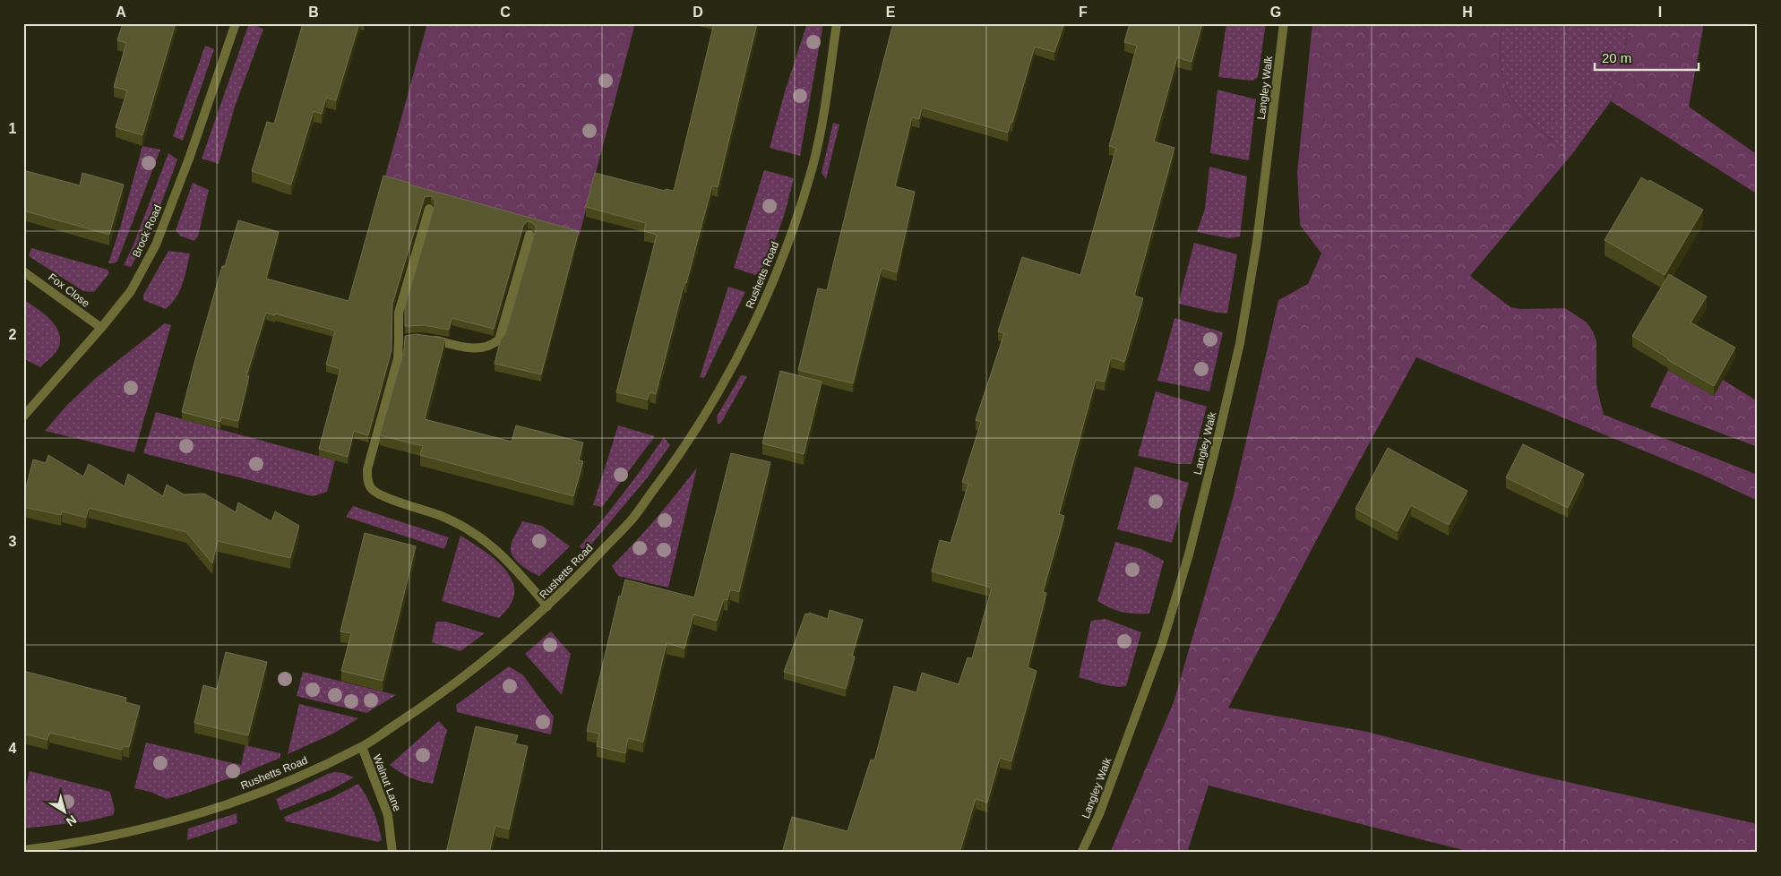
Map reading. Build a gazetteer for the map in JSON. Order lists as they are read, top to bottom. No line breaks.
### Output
{"streets":{"street":["Langley Walk","Brock Road","Rushetts Road","Fox Close","Walnut Lane"]},"crossings":[["Brock Road","Fox Close"],["Rushetts Road","Walnut Lane"]],"scale_bar":"20 m","north":"bottom right","grid":{"columns":["A","B","C","D","E","F","G","H","I"],"rows":["1","2","3","4"]}}
